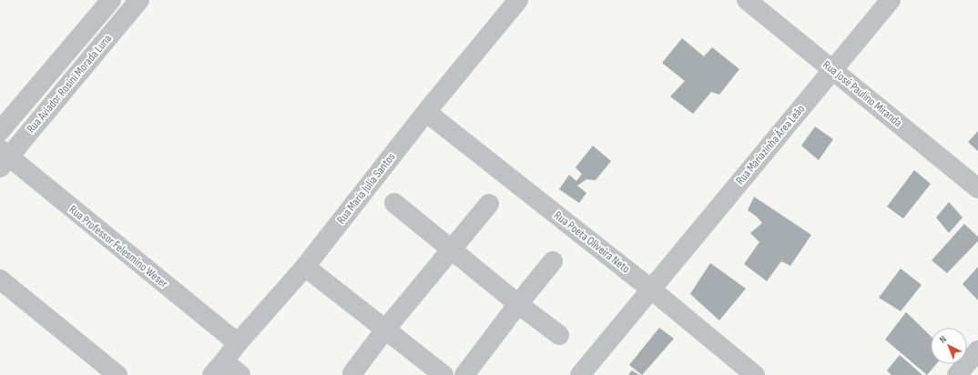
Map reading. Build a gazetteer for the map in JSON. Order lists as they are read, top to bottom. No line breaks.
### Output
{"streets":{"street":["Rua Aviador Rosini Morada Luna","Rua José Paulino Miranda","Rua Mariazinha Área Leão","Rua Maria Julia Santos","Rua Poeta Oliveira Neto","Rua Professor Felesmino Weser"]},"crossings":[["Rua Aviador Rosini Morada Luna","Rua Professor Felesmino Weser"],["Rua José Paulino Miranda","Rua Mariazinha Área Leão"],["Rua Mariazinha Área Leão","Rua Poeta Oliveira Neto"],["Rua Maria Julia Santos","Rua Poeta Oliveira Neto"],["Rua Maria Julia Santos","Rua Professor Felesmino Weser"]],"north":"top left"}
